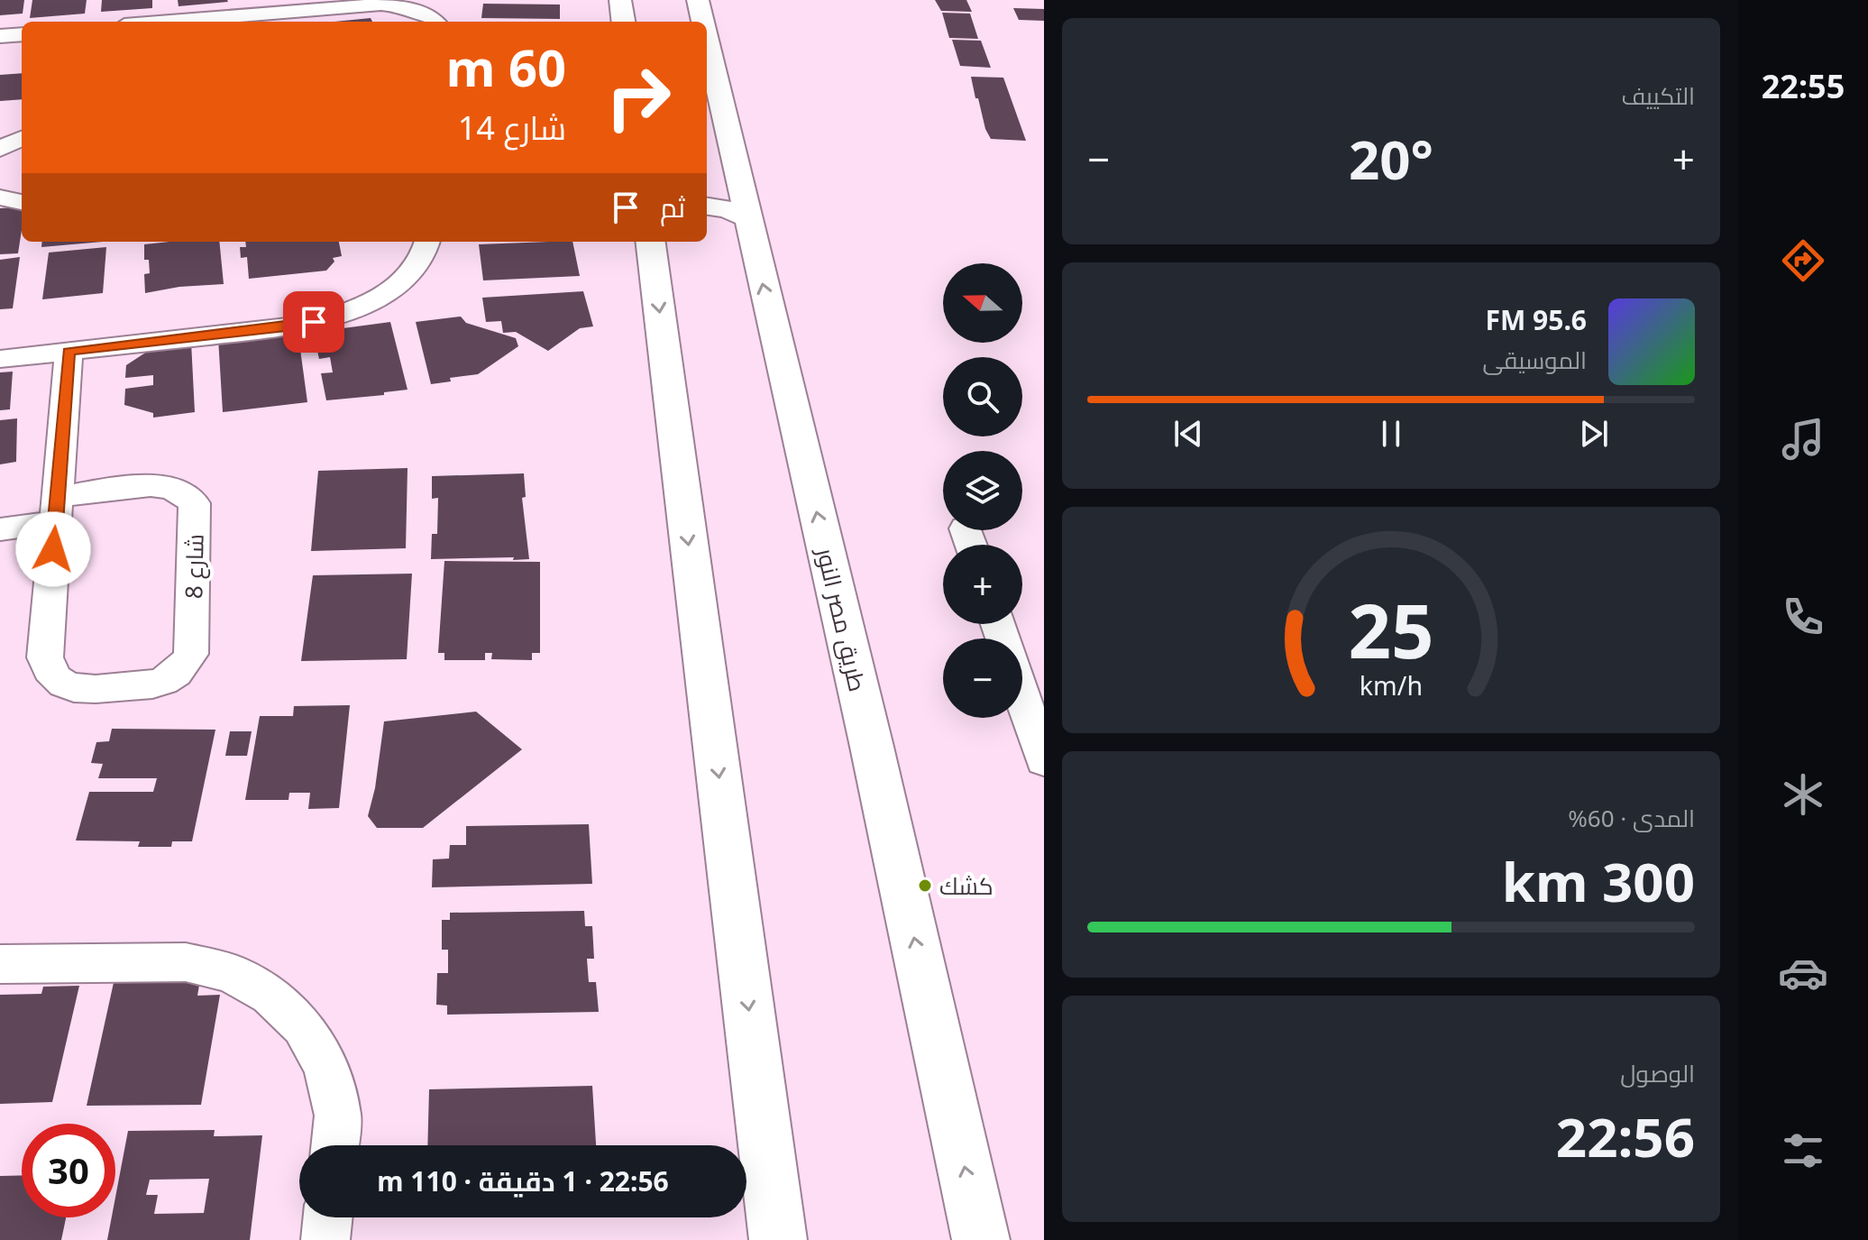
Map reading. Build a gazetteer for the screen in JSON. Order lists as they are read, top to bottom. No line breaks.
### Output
{"streets":{"street":["شارع 8","طريق مصر النور"]},"places":["كشك"],"north":"left","page":{"tabs":"22:55","tile":["التكييف",["المدى · 60%","300 km"],["الوصول","22:56"]],"turn":["60 m","شارع 14"],"heat":["−","20°","+"],"then":"ثم","map_buttons":["+","−"],"song":["95.6 FM","الموسيقى"],"limit":"30","trip":"22:56 · 1 دقيقة · 110 m","gauge":["25","km/h"]}}
